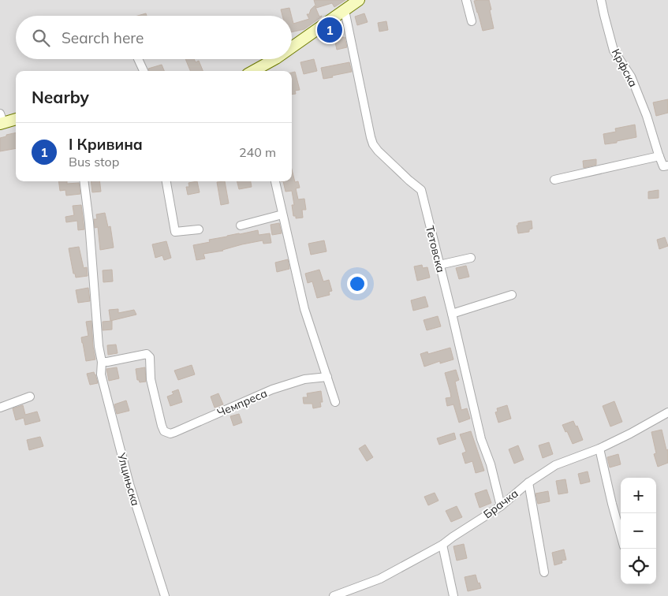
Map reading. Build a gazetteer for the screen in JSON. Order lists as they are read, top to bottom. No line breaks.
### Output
{"streets":{"street":["Крфска","Тетовска","Чемпреса","Улцињска","Брачка"]},"crossings":[["Тетовска","Брачка"],["Чемпреса","Улцињска"]],"page":{"pins":"1","search":"Search here","heading":"Nearby","list":[{"mark":"1","name":"I Кривина","note":"Bus stop","value":"240 m"}],"map_buttons":["+","−"]}}
